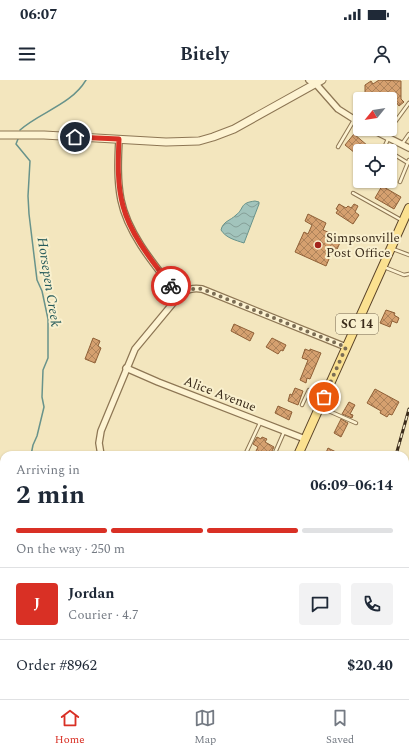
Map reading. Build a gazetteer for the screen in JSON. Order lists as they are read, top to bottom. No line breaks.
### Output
{"streets":{"main road":["SC 14"],"street":["Alice Avenue"]},"crossings":[["SC 14","Alice Avenue"]],"water":["Horsepen Creek"],"places":["Simpsonville Post Office"],"north":"bottom left","page":{"status":"06:07","header":"Bitely","heading":["2 min","Arriving in","06:09–06:14"],"panel":["Jordan","Courier · 4.7","Order #8962","$20.40"],"bar":"On the way · 250 m","round":"J","tabs":["Home","Map","Saved"]}}
